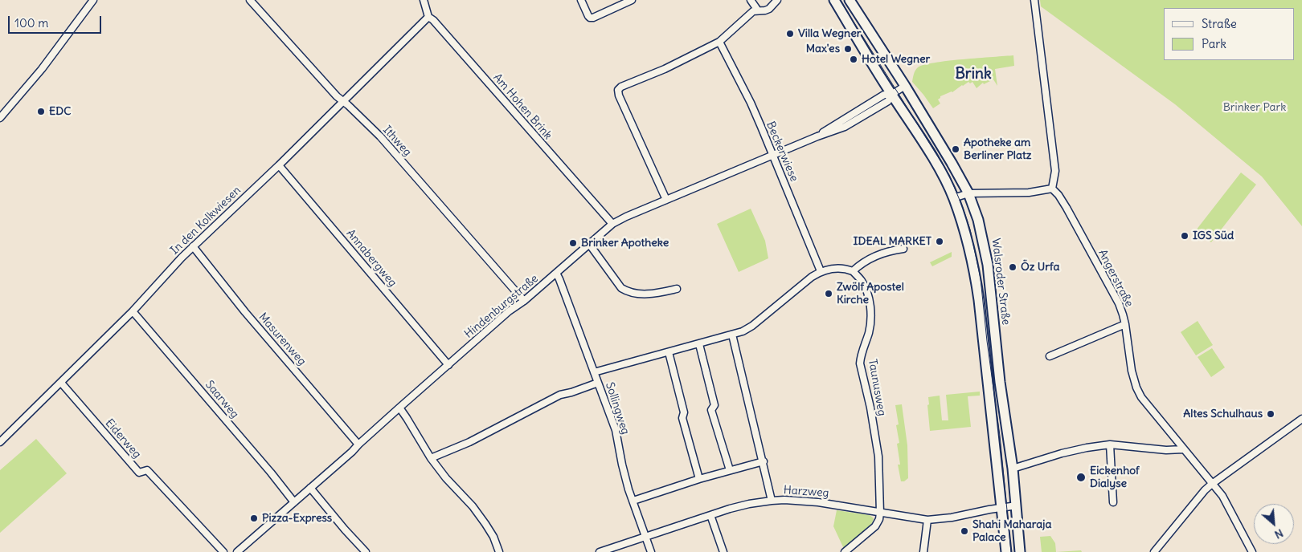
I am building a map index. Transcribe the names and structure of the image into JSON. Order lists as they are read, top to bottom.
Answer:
{
  "streets": {
    "main road": ["Walsroder Straße"],
    "street": [
      "Am Hohen Brink",
      "Ithweg",
      "Beckerwiese",
      "In den Kolkwiesen",
      "Annabergweg",
      "Angerstraße",
      "Hindenburgstraße",
      "Masurenweg",
      "Taunusweg",
      "Saarweg",
      "Sollingweg",
      "Eiderweg",
      "Harzweg"
    ]
  },
  "crossings": [
    ["Am Hohen Brink", "In den Kolkwiesen"],
    ["Am Hohen Brink", "Hindenburgstraße"],
    ["Ithweg", "In den Kolkwiesen"],
    ["Ithweg", "Hindenburgstraße"],
    ["Beckerwiese", "Hindenburgstraße"],
    ["In den Kolkwiesen", "Annabergweg"],
    ["In den Kolkwiesen", "Masurenweg"],
    ["In den Kolkwiesen", "Saarweg"],
    ["In den Kolkwiesen", "Eiderweg"],
    ["Annabergweg", "Hindenburgstraße"],
    ["Walsroder Straße", "Hindenburgstraße"],
    ["Walsroder Straße", "Harzweg"],
    ["Hindenburgstraße", "Masurenweg"],
    ["Hindenburgstraße", "Saarweg"],
    ["Hindenburgstraße", "Sollingweg"],
    ["Taunusweg", "Harzweg"],
    ["Sollingweg", "Harzweg"]
  ],
  "districts": ["Brink"],
  "parks": ["Brinker Park"],
  "places": [
    "Villa Wegner",
    "Max'es",
    "Hotel Wegner",
    "EDC",
    "Apotheke am Berliner Platz",
    "IGS Süd",
    "IDEAL MARKET",
    "Brinker Apotheke",
    "Öz Urfa",
    "Zwölf Apostel Kirche",
    "Altes Schulhaus",
    "Eickenhof Dialyse",
    "Pizza-Express",
    "Shahi Maharaja Palace"
  ],
  "legend": ["Straße", "Park"],
  "scale_bar": "100 m",
  "north": "bottom right"
}
